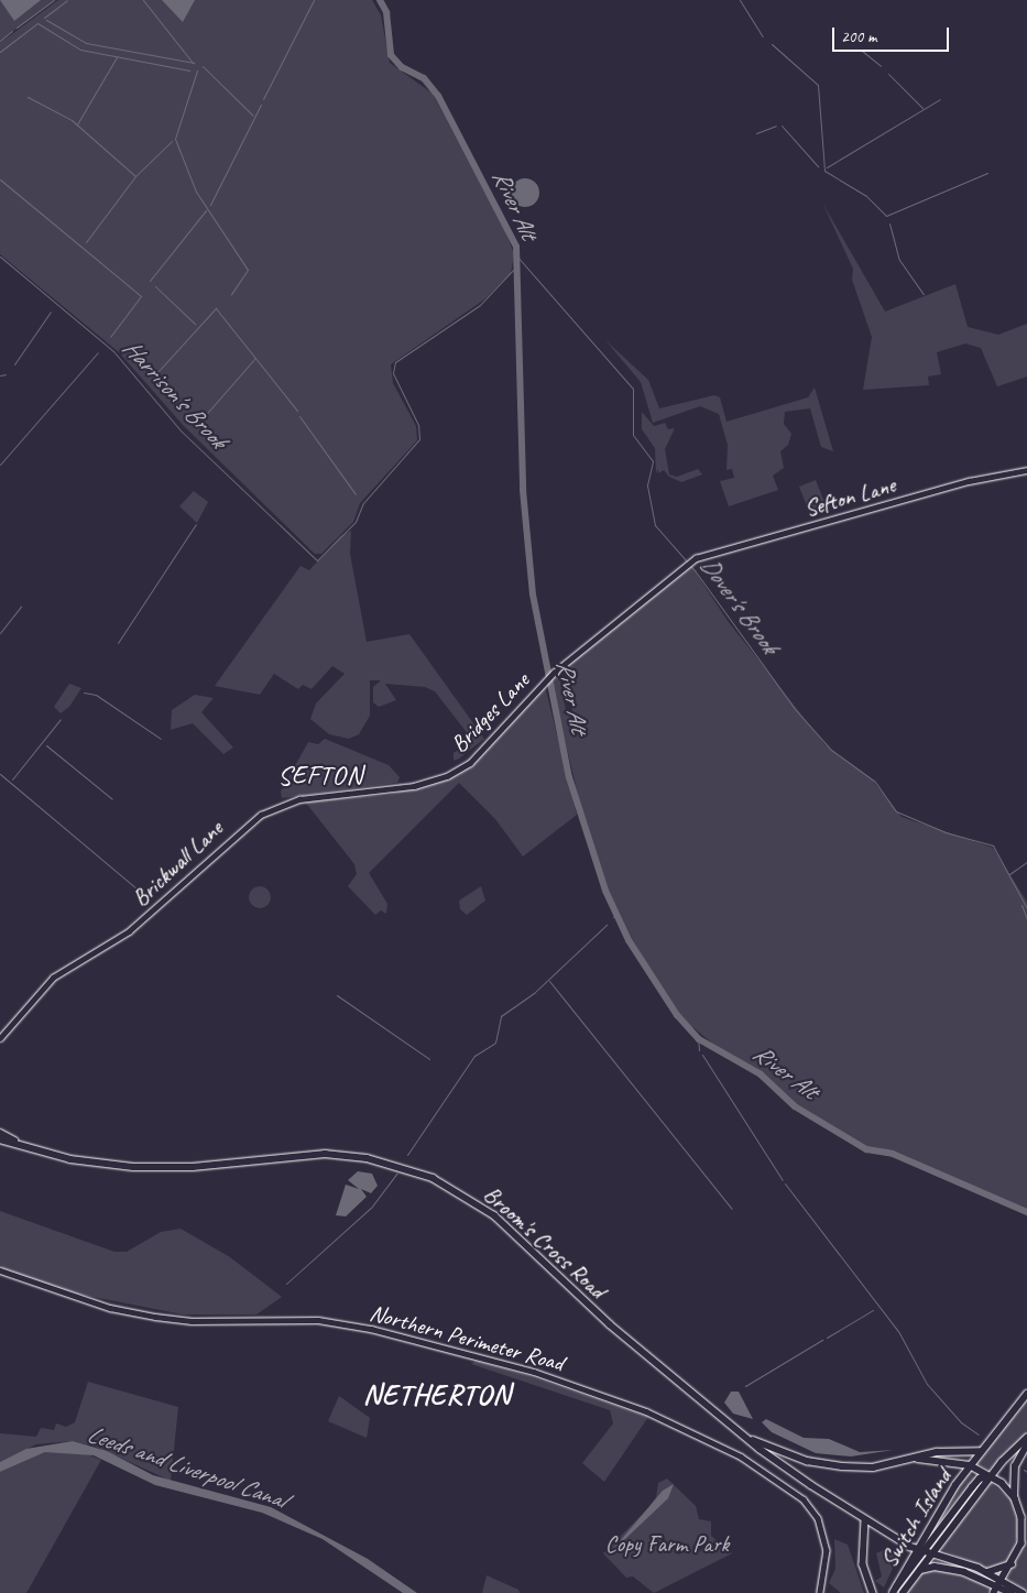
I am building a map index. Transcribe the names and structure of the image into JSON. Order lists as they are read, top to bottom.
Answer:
{
  "streets": {
    "highway": ["Broom's Cross Road", "Switch Island"],
    "main road": [
      "Sefton Lane",
      "Bridges Lane",
      "Brickwall Lane",
      "Northern Perimeter Road"
    ]
  },
  "crossings": [
    ["Sefton Lane", "Bridges Lane"],
    ["Bridges Lane", "Brickwall Lane"],
    ["Broom's Cross Road", "Switch Island"]
  ],
  "districts": ["SEFTON", "NETHERTON"],
  "water": [
    "River Alt",
    "Harrison's Brook",
    "Dover's Brook",
    "Leeds and Liverpool Canal"
  ],
  "parks": ["Copy Farm Park"],
  "scale_bar": "200 m"
}
